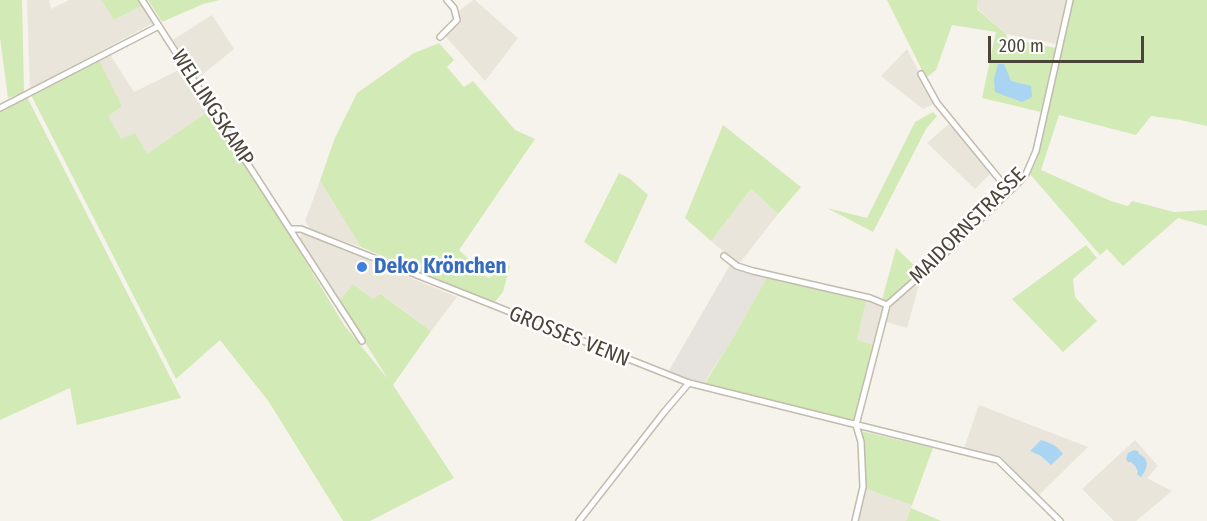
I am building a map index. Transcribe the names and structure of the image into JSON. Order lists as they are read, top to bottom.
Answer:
{
  "streets": {
    "street": ["WELLINGSKAMP", "MAIDORNSTRASSE", "GROSSES VENN"]
  },
  "crossings": [
    ["WELLINGSKAMP", "GROSSES VENN"]
  ],
  "places": ["Deko Krönchen"],
  "scale_bar": "200 m"
}
